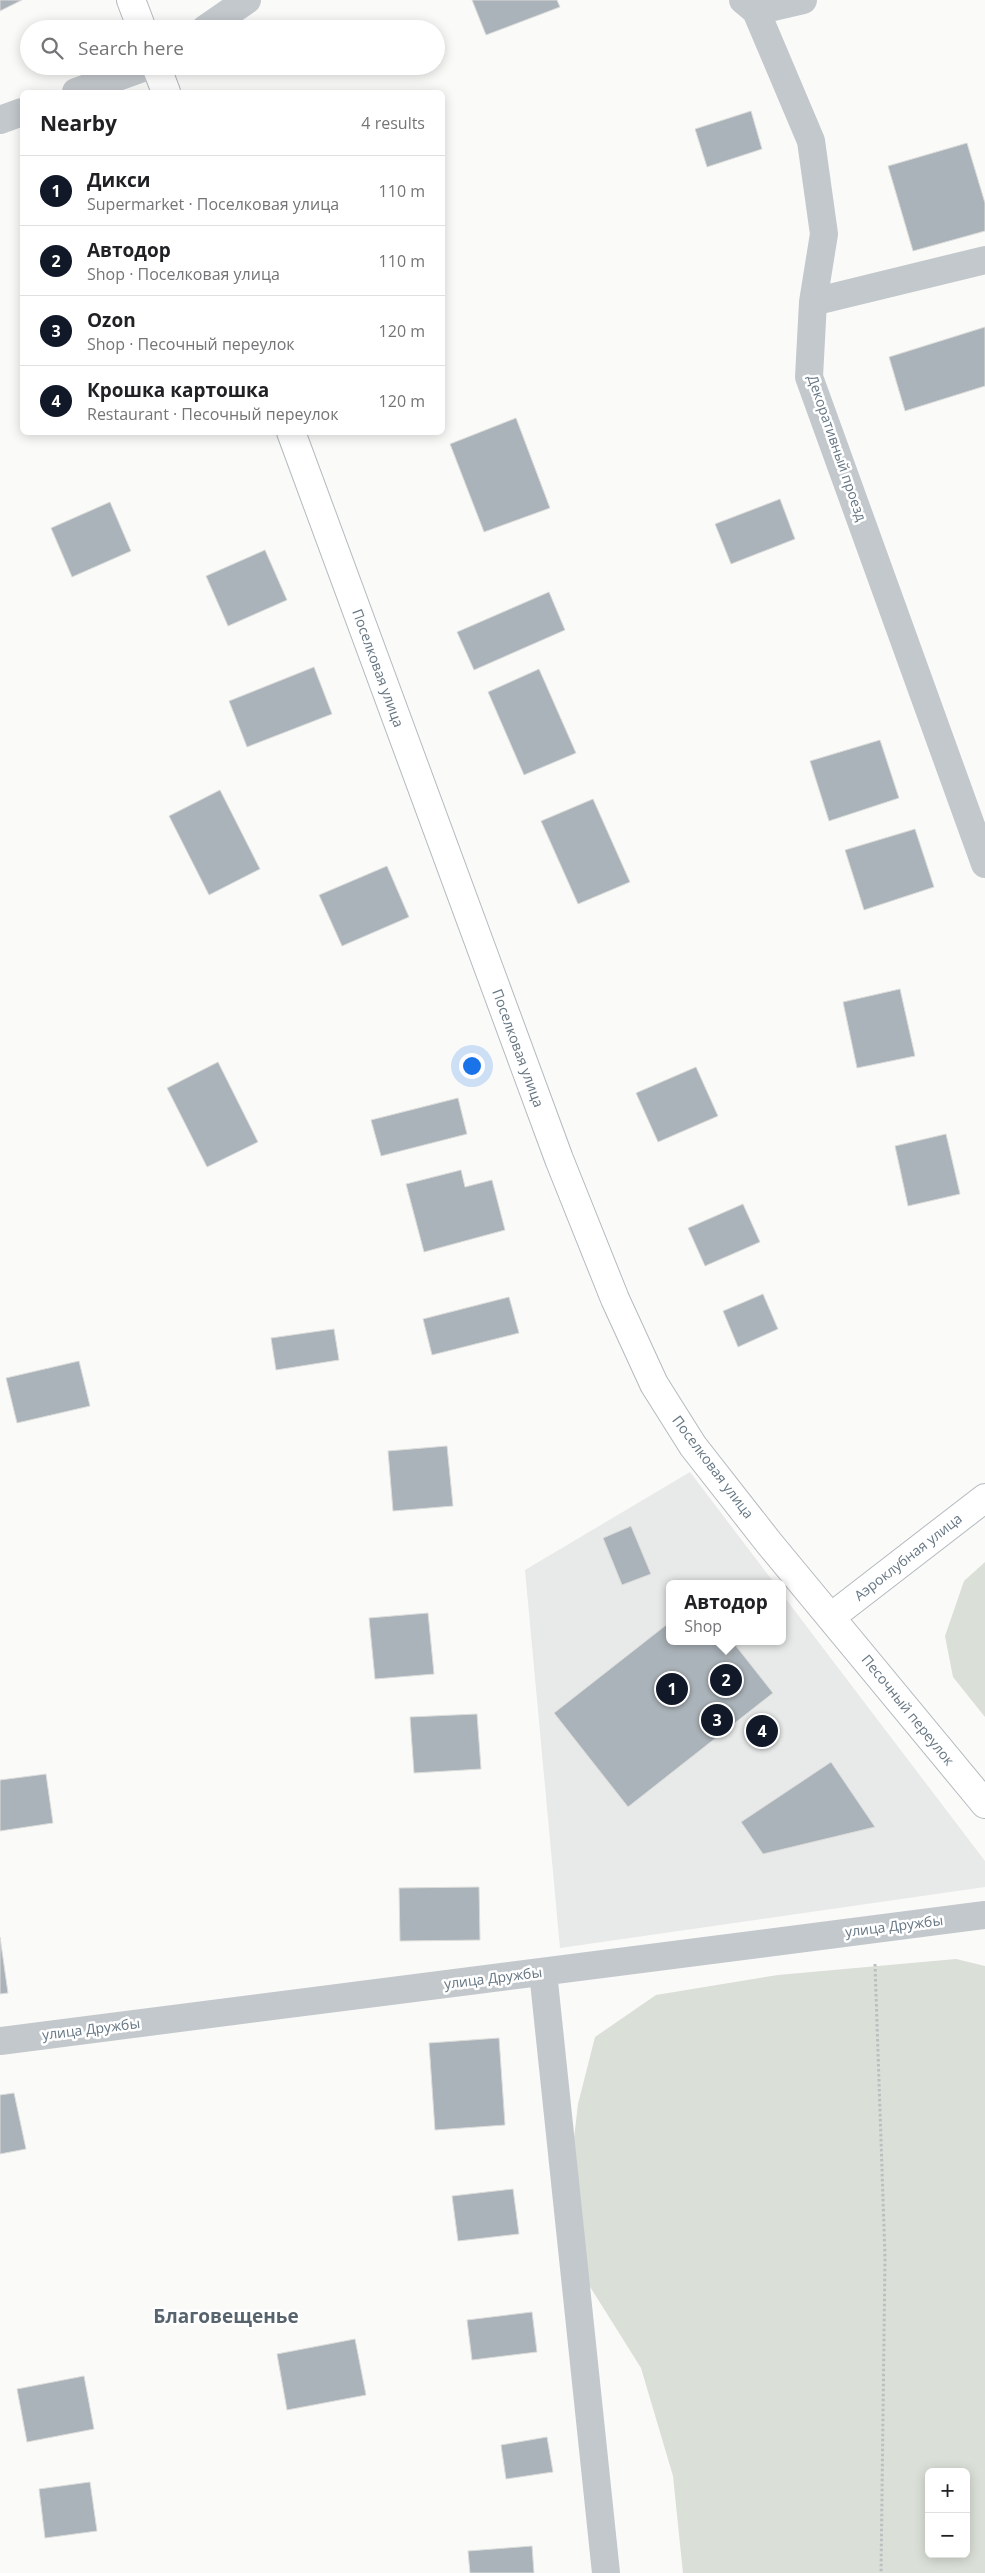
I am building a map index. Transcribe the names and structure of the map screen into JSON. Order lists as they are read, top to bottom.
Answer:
{
  "streets": {
    "main road": ["Поселковая улица", "Аэроклубная улица", "Песочный переулок"],
    "street": ["Декоративный проезд", "улица Дружбы"]
  },
  "crossings": [
    ["Поселковая улица", "Аэроклубная улица"],
    ["Поселковая улица", "Песочный переулок"],
    ["Аэроклубная улица", "Песочный переулок"]
  ],
  "districts": ["Благовещенье"],
  "page": {
    "search": "Search here",
    "heading": ["Nearby", "4 results"],
    "list": [
      {
        "mark": "1",
        "name": "Дикси",
        "note": "Supermarket · Поселковая улица",
        "value": "110 m"
      },
      {
        "mark": "2",
        "name": "Автодор",
        "note": "Shop · Поселковая улица",
        "value": "110 m"
      },
      {
        "mark": "3",
        "name": "Ozon",
        "note": "Shop · Песочный переулок",
        "value": "120 m"
      },
      {
        "mark": "4",
        "name": "Крошка картошка",
        "note": "Restaurant · Песочный переулок",
        "value": "120 m"
      }
    ],
    "popup": ["Автодор", "Shop"],
    "pins": [
      "2",
      "1",
      "3",
      "4"
    ],
    "map_buttons": ["+", "−"]
  }
}
